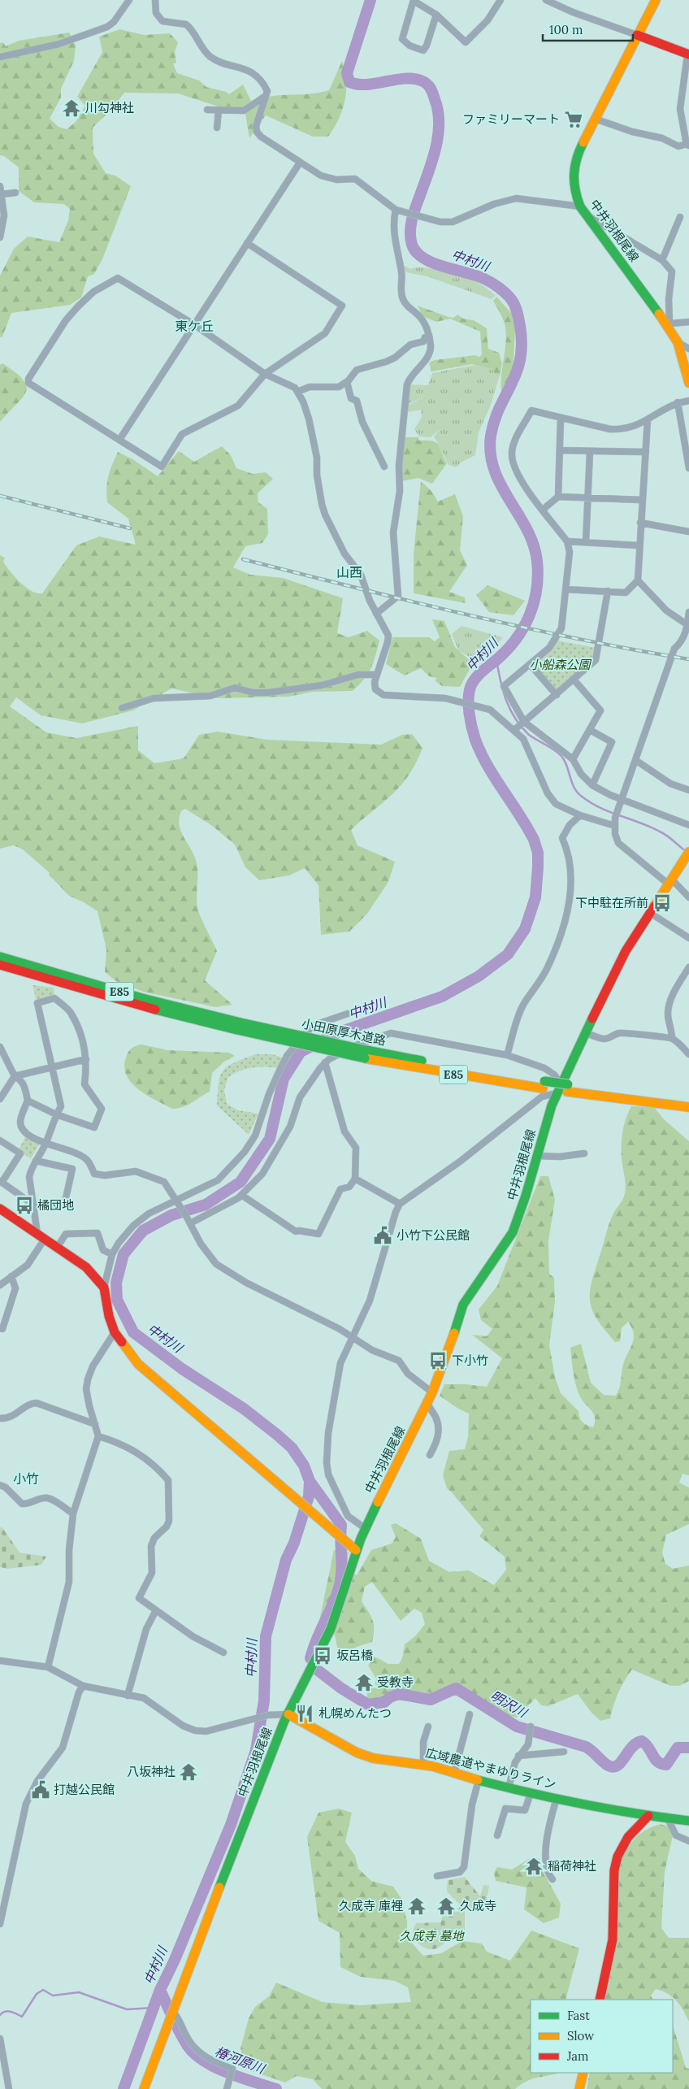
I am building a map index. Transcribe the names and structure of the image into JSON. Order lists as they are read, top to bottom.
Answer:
{
  "streets": {
    "main road": [
      "中井羽根尾線",
      "E85",
      "小田原厚木道路",
      "広域農道やまゆりライン"
    ]
  },
  "crossings": [
    ["中井羽根尾線", "小田原厚木道路"],
    ["中井羽根尾線", "広域農道やまゆりライン"]
  ],
  "districts": ["東ケ丘", "山西", "小竹"],
  "water": ["中村川", "明沢川", "椿河原川"],
  "parks": ["小船森公園", "久成寺 墓地"],
  "places": {
    "temple": [
      "川勾神社",
      "受教寺",
      "八坂神社",
      "稲荷神社",
      "久成寺 庫裡",
      "久成寺"
    ],
    "supermarket": ["ファミリーマート"],
    "bus stop": [
      "下中駐在所前",
      "橘団地",
      "下小竹",
      "坂呂橋"
    ],
    "public building": ["小竹下公民館", "打越公民館"],
    "restaurant": ["札幌めんたつ"]
  },
  "legend": ["Fast", "Slow", "Jam"],
  "scale_bar": "100 m"
}
